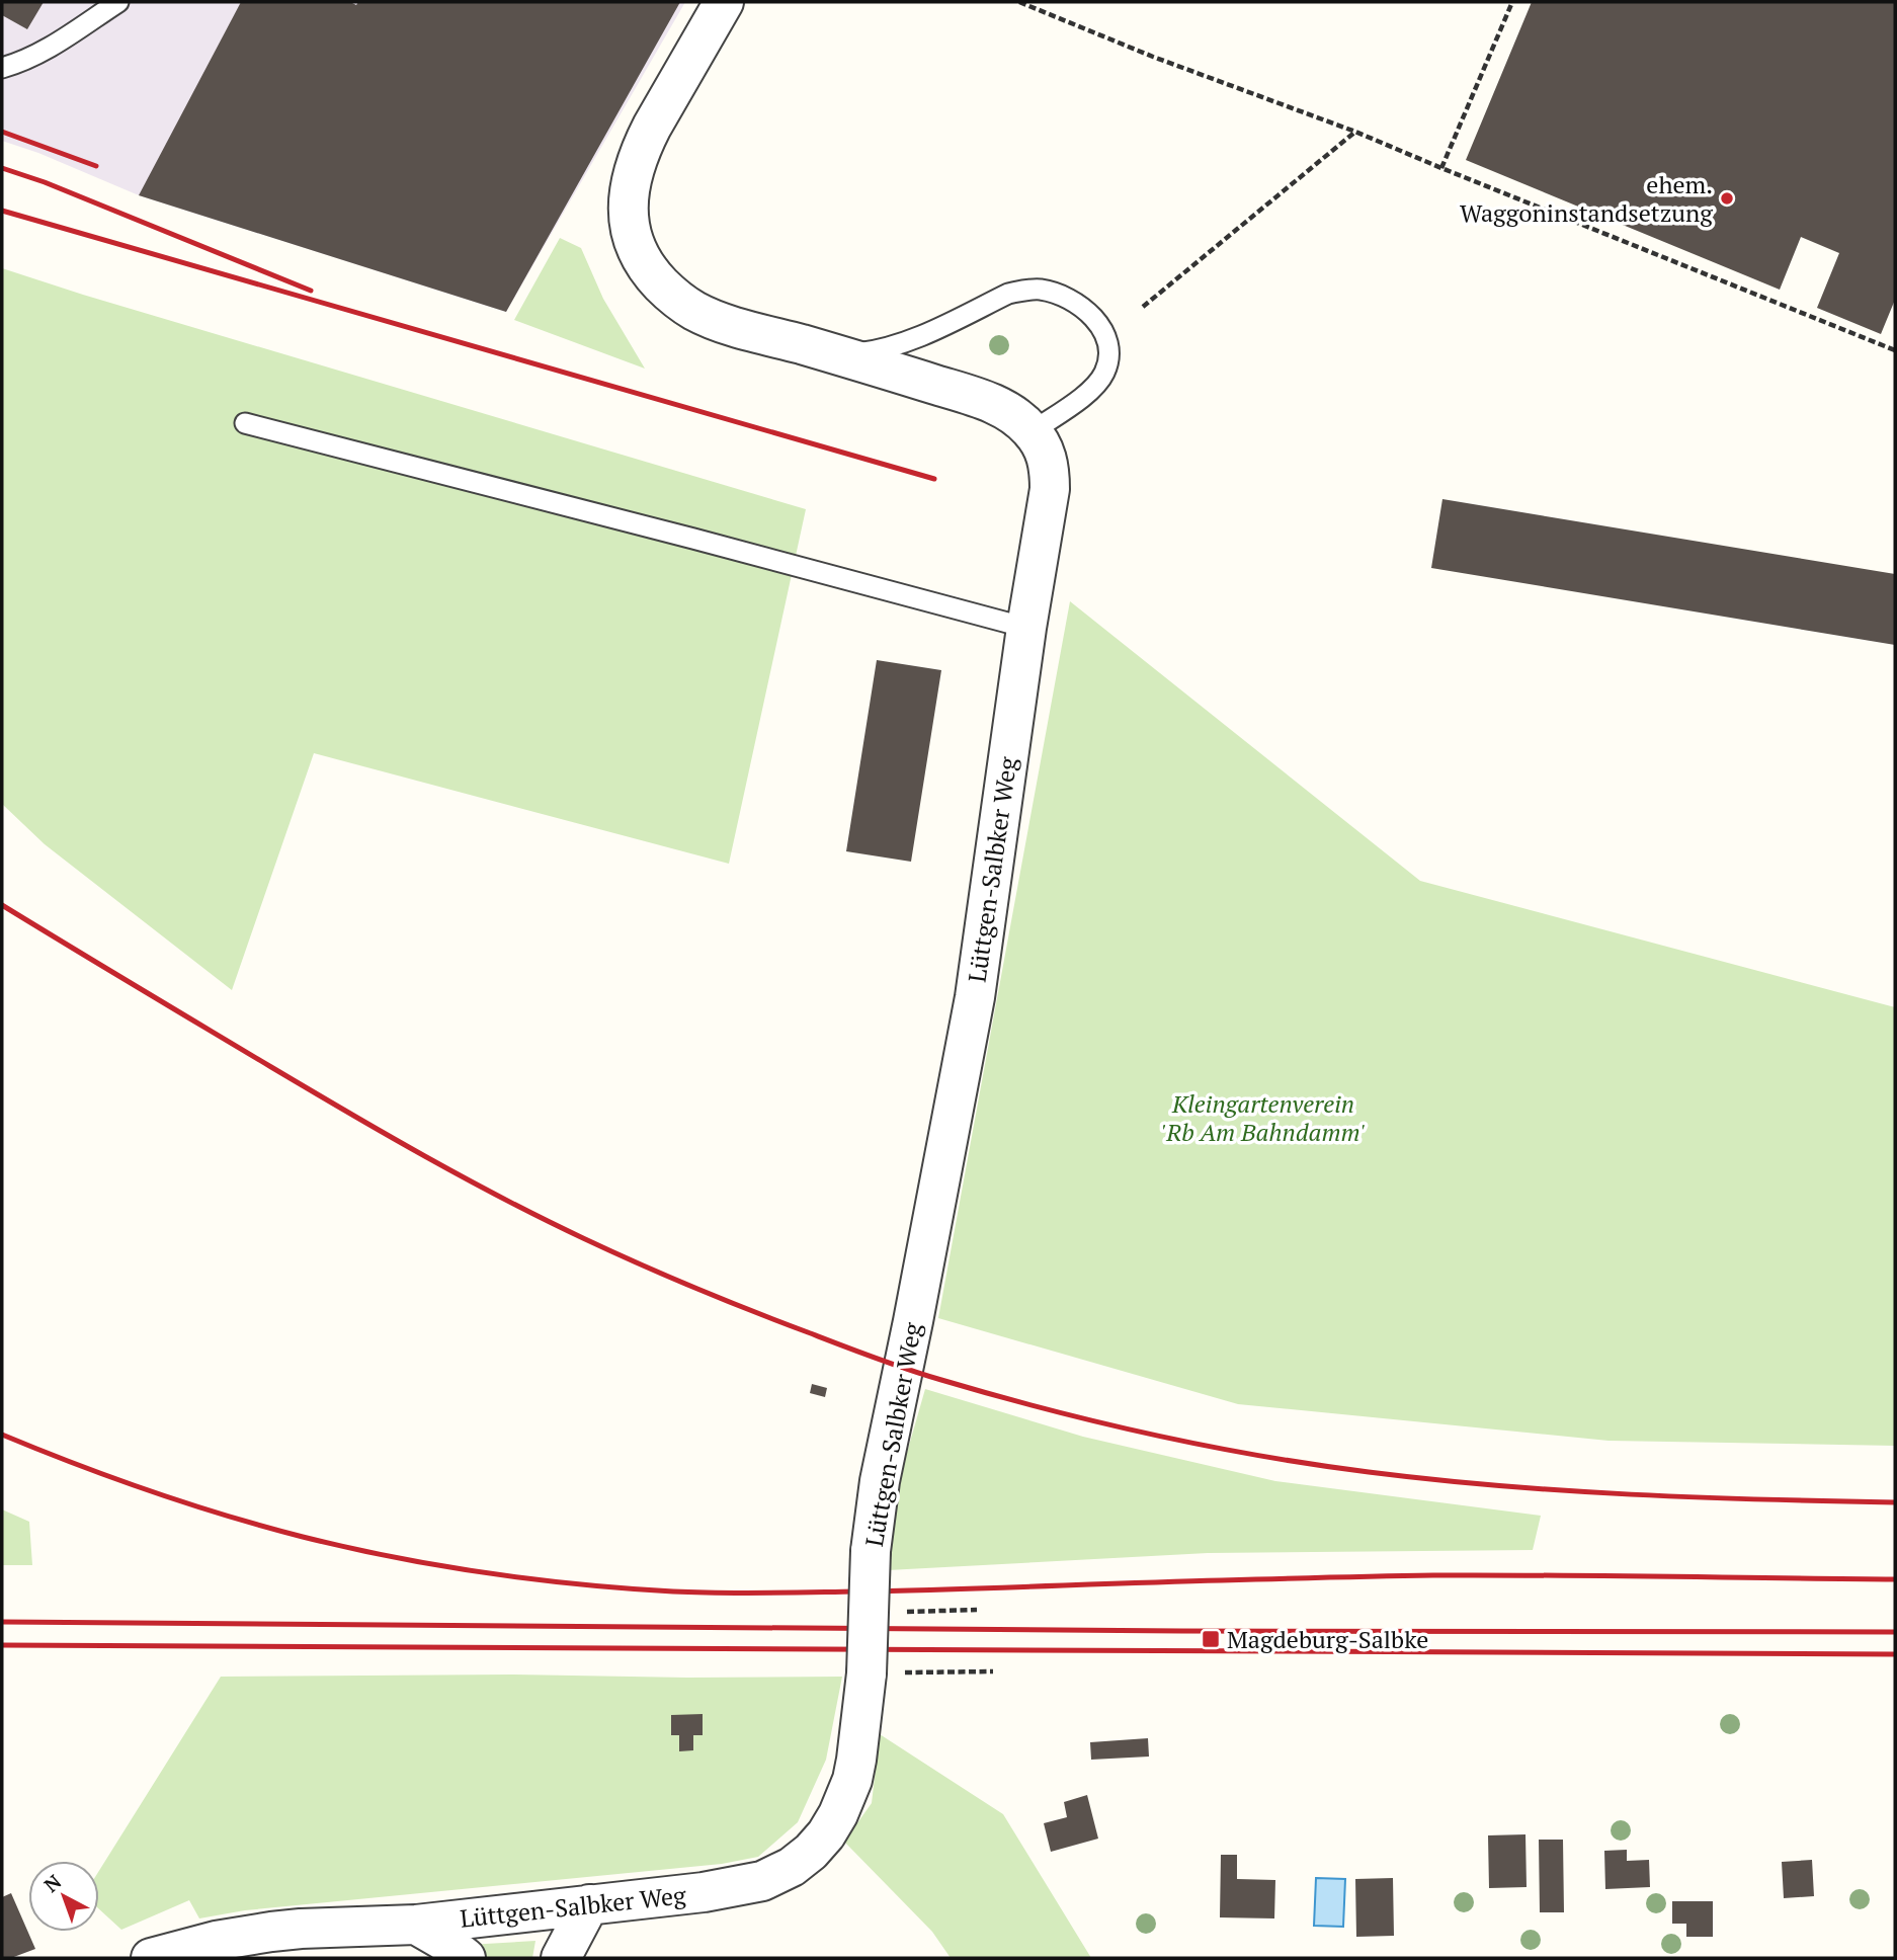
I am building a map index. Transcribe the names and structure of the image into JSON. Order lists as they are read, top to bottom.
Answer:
{
  "streets": {
    "street": ["Lüttgen-Salbker Weg"]
  },
  "parks": ["Kleingartenverein 'Rb Am Bahndamm'"],
  "places": {
    "other": ["ehem. Waggoninstandsetzung"],
    "transit": ["Magdeburg-Salbke"]
  },
  "north": "top left"
}
